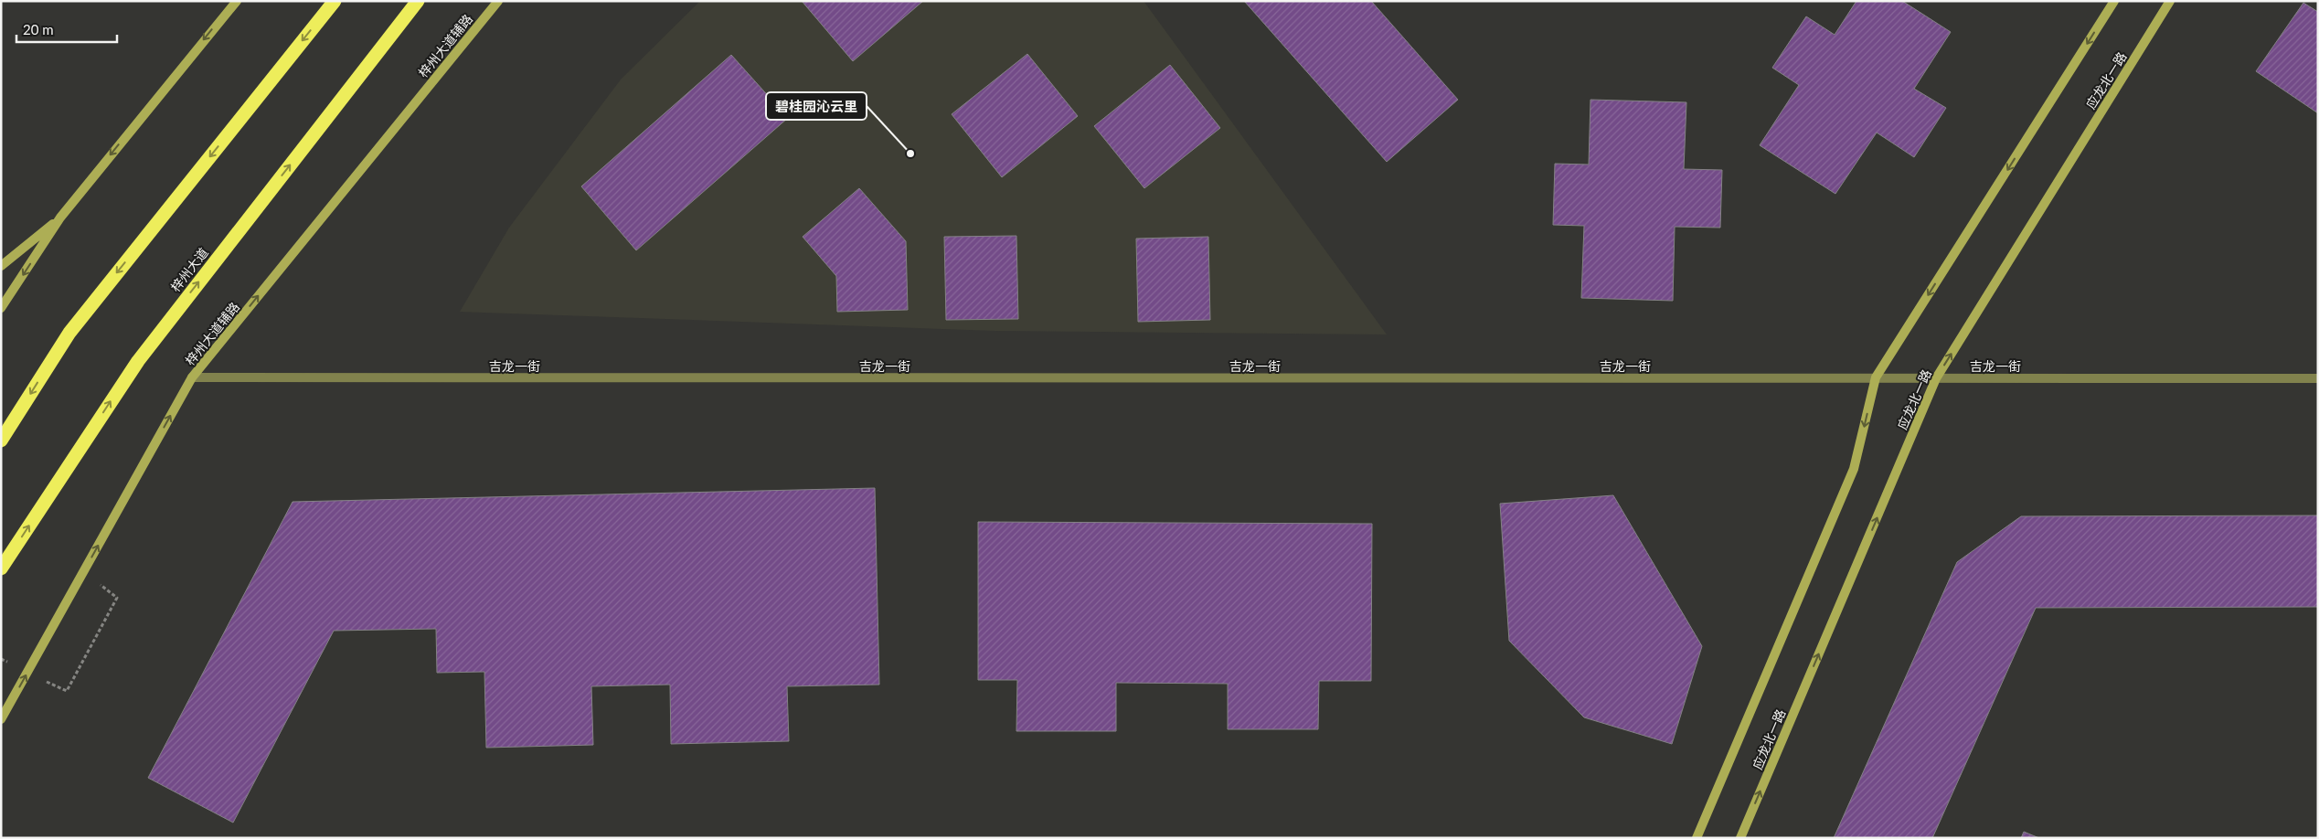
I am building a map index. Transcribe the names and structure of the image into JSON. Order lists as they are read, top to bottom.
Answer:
{
  "streets": {
    "highway": ["梓州大道"],
    "street": ["梓州大道辅路", "应龙北一路", "吉龙一街"]
  },
  "crossings": [
    ["梓州大道辅路", "吉龙一街"],
    ["应龙北一路", "吉龙一街"]
  ],
  "one_way": ["梓州大道辅路"],
  "places": ["碧桂园沁云里"],
  "scale_bar": "20 m"
}
